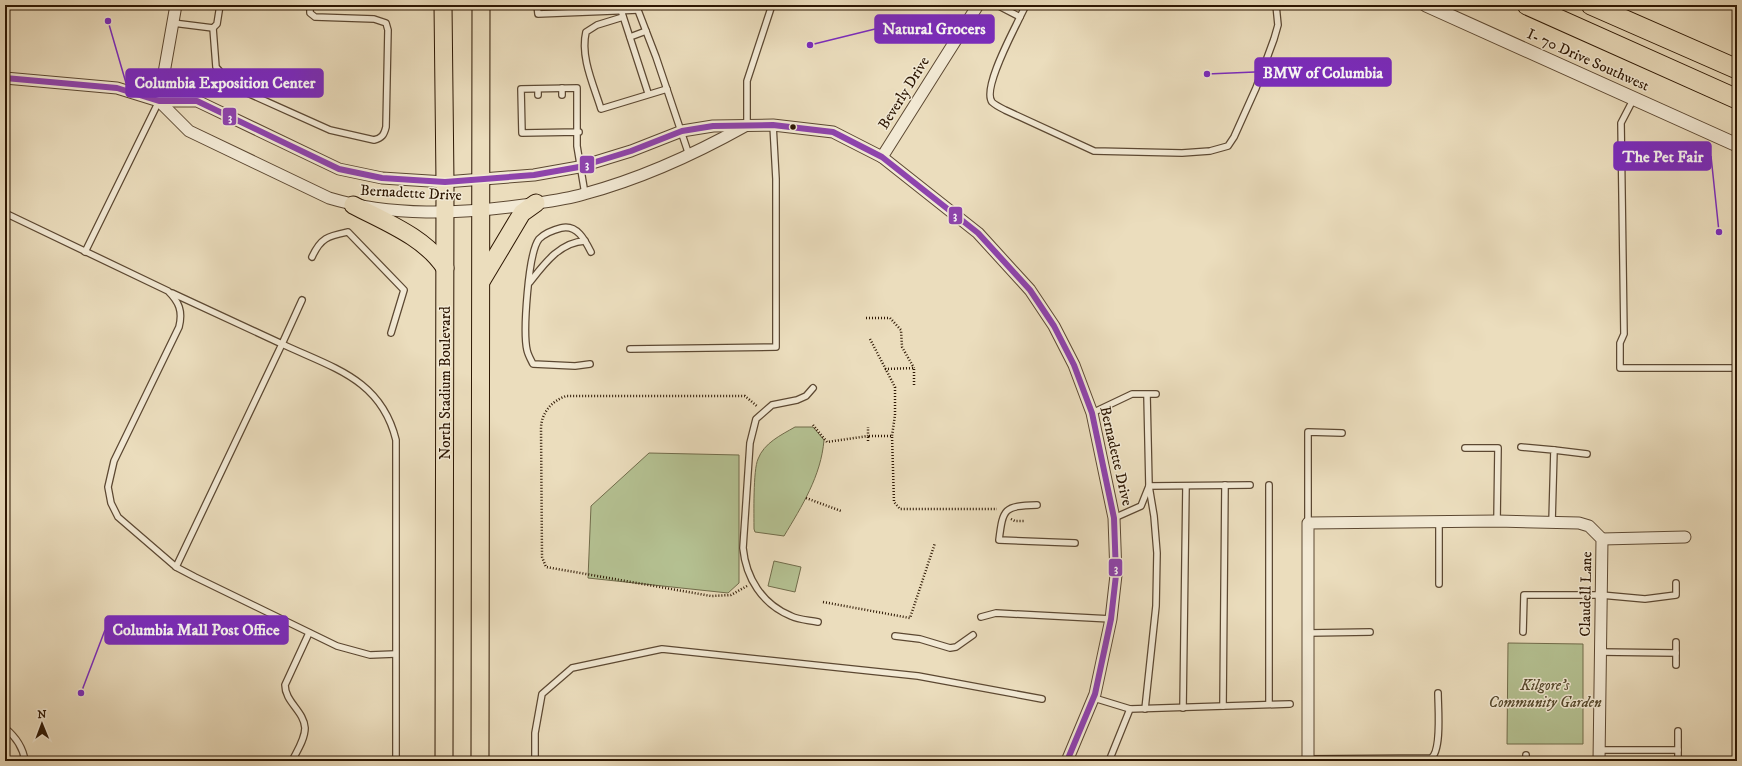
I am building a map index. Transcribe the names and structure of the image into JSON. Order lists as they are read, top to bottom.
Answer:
{
  "streets": {
    "main road": ["North Stadium Boulevard"],
    "street": [
      "I- 70 Drive Southwest",
      "Beverly Drive",
      "Bernadette Drive",
      "Claudell Lane"
    ]
  },
  "crossings": [
    ["Beverly Drive", "Bernadette Drive"],
    ["Bernadette Drive", "North Stadium Boulevard"]
  ],
  "parks": ["Kilgore's Community Garden"],
  "places": [
    "Columbia Exposition Center",
    "Natural Grocers",
    "BMW of Columbia",
    "The Pet Fair",
    "Columbia Mall Post Office"
  ],
  "lines": ["transit line 3"],
  "north": "top"
}
